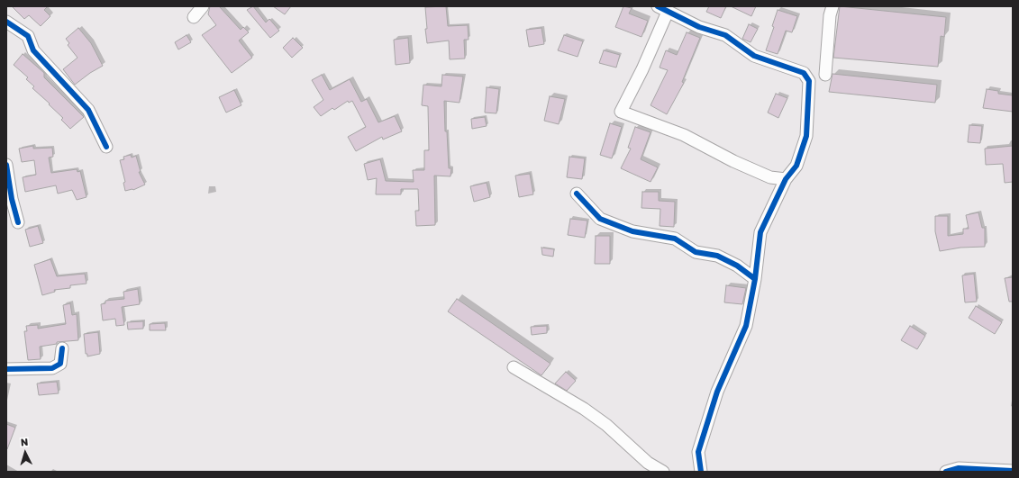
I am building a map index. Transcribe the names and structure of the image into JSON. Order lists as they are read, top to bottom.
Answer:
{
  "north": "top"
}
